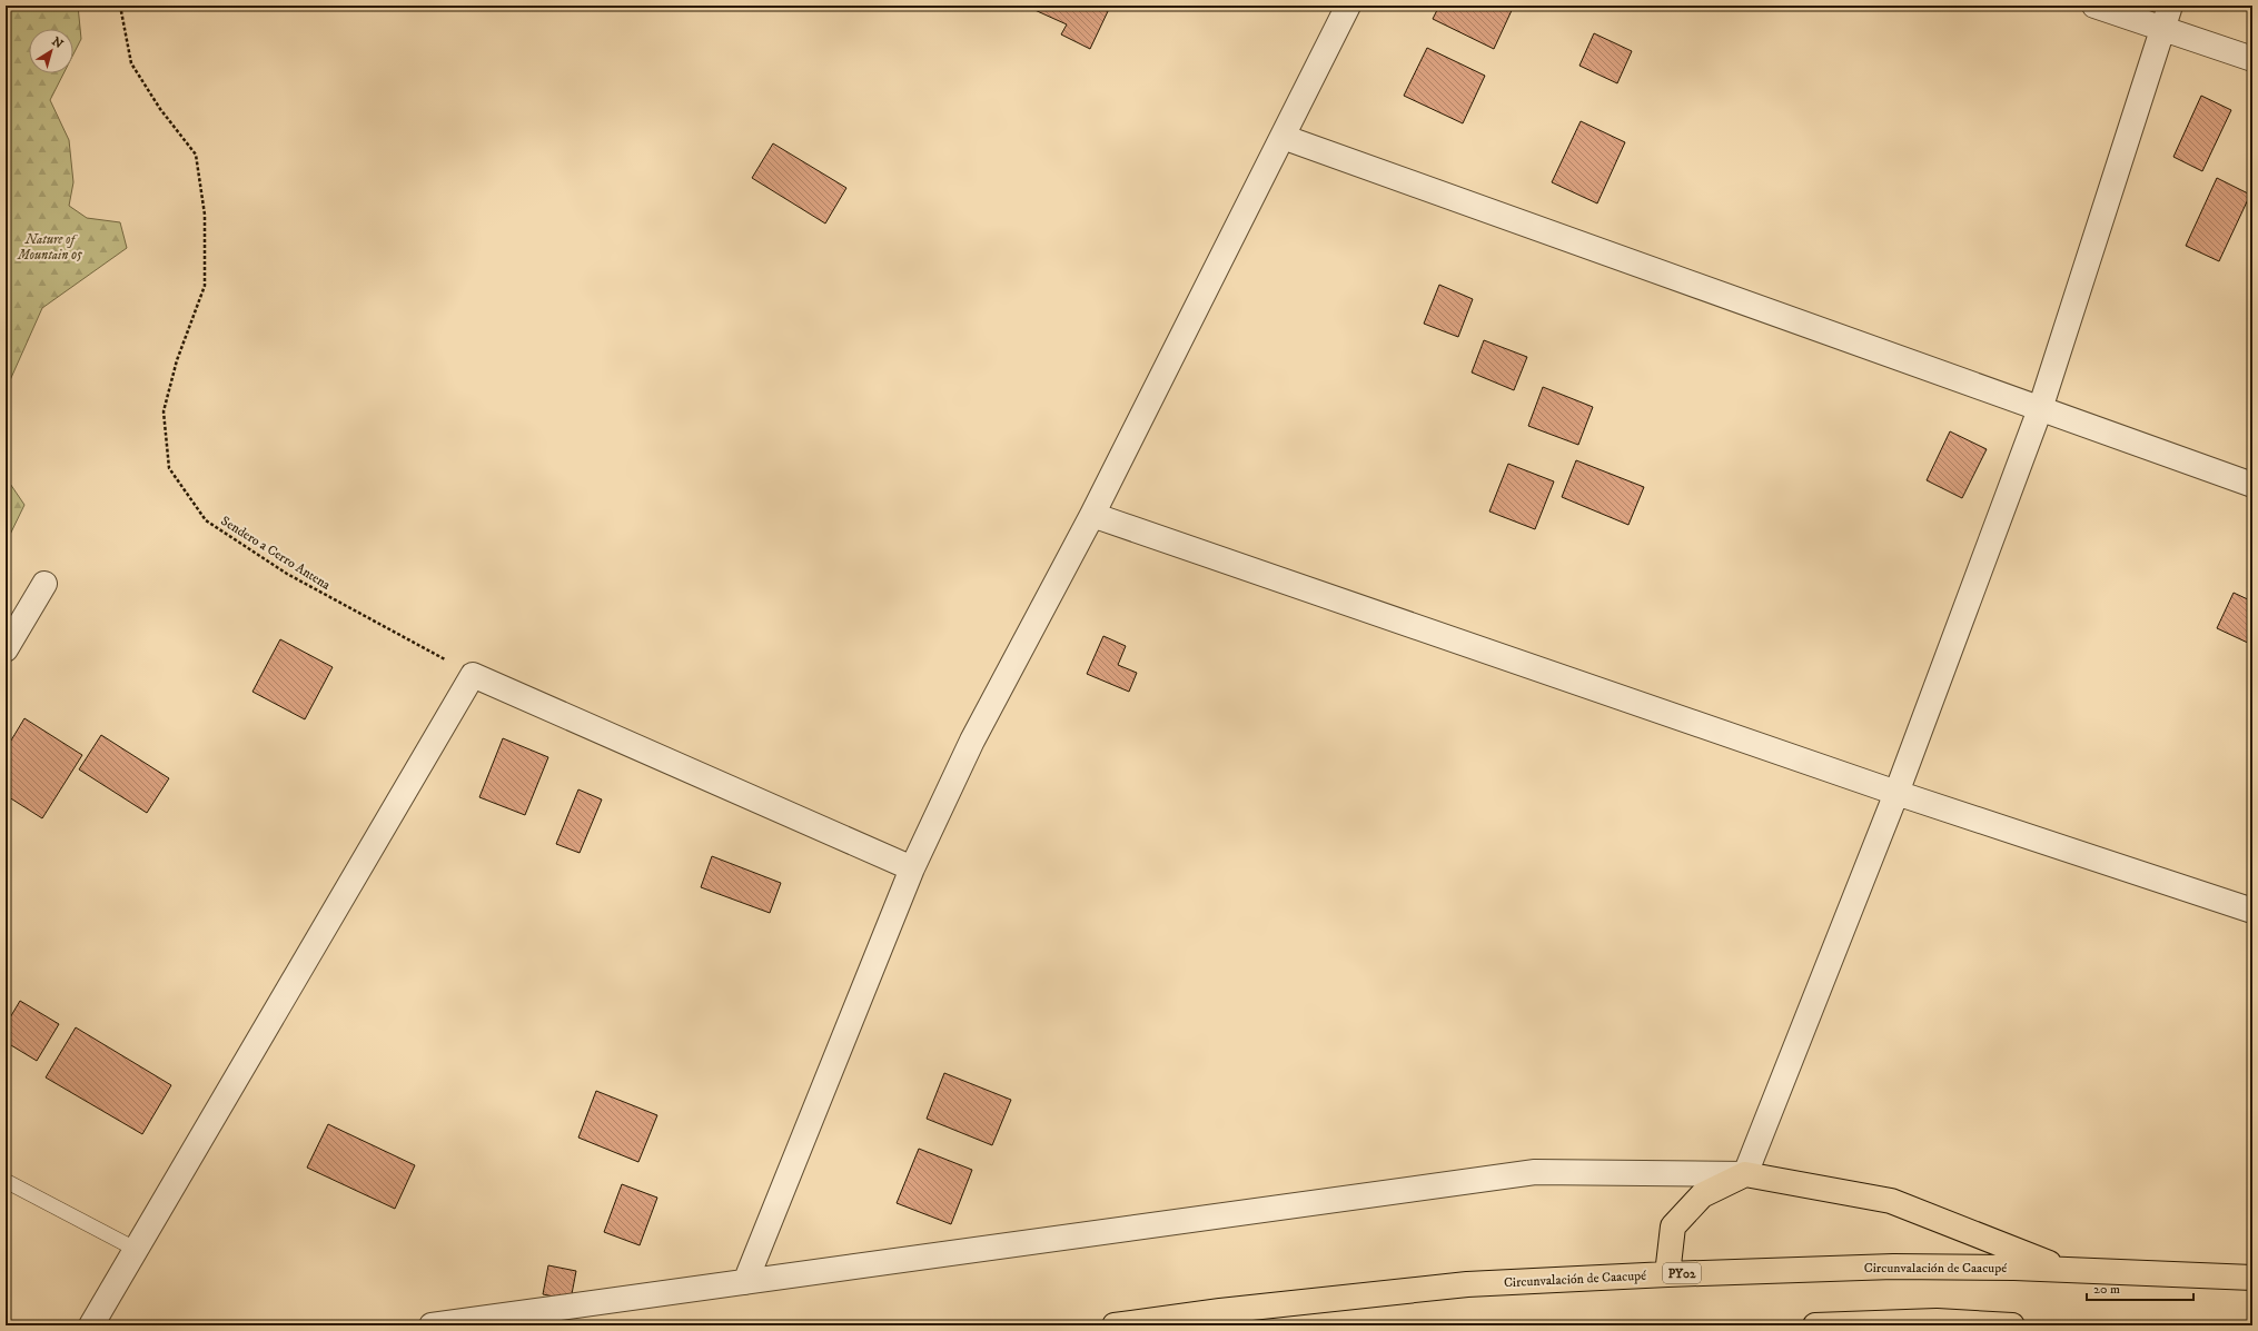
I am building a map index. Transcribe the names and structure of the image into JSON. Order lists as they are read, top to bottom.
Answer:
{
  "streets": {
    "highway": ["Circunvalación de Caacupé", "PY02"],
    "path": ["Sendero a Cerro Antena"]
  },
  "parks": ["Nature of Mountain 05"],
  "scale_bar": "20 m",
  "north": "top right"
}
